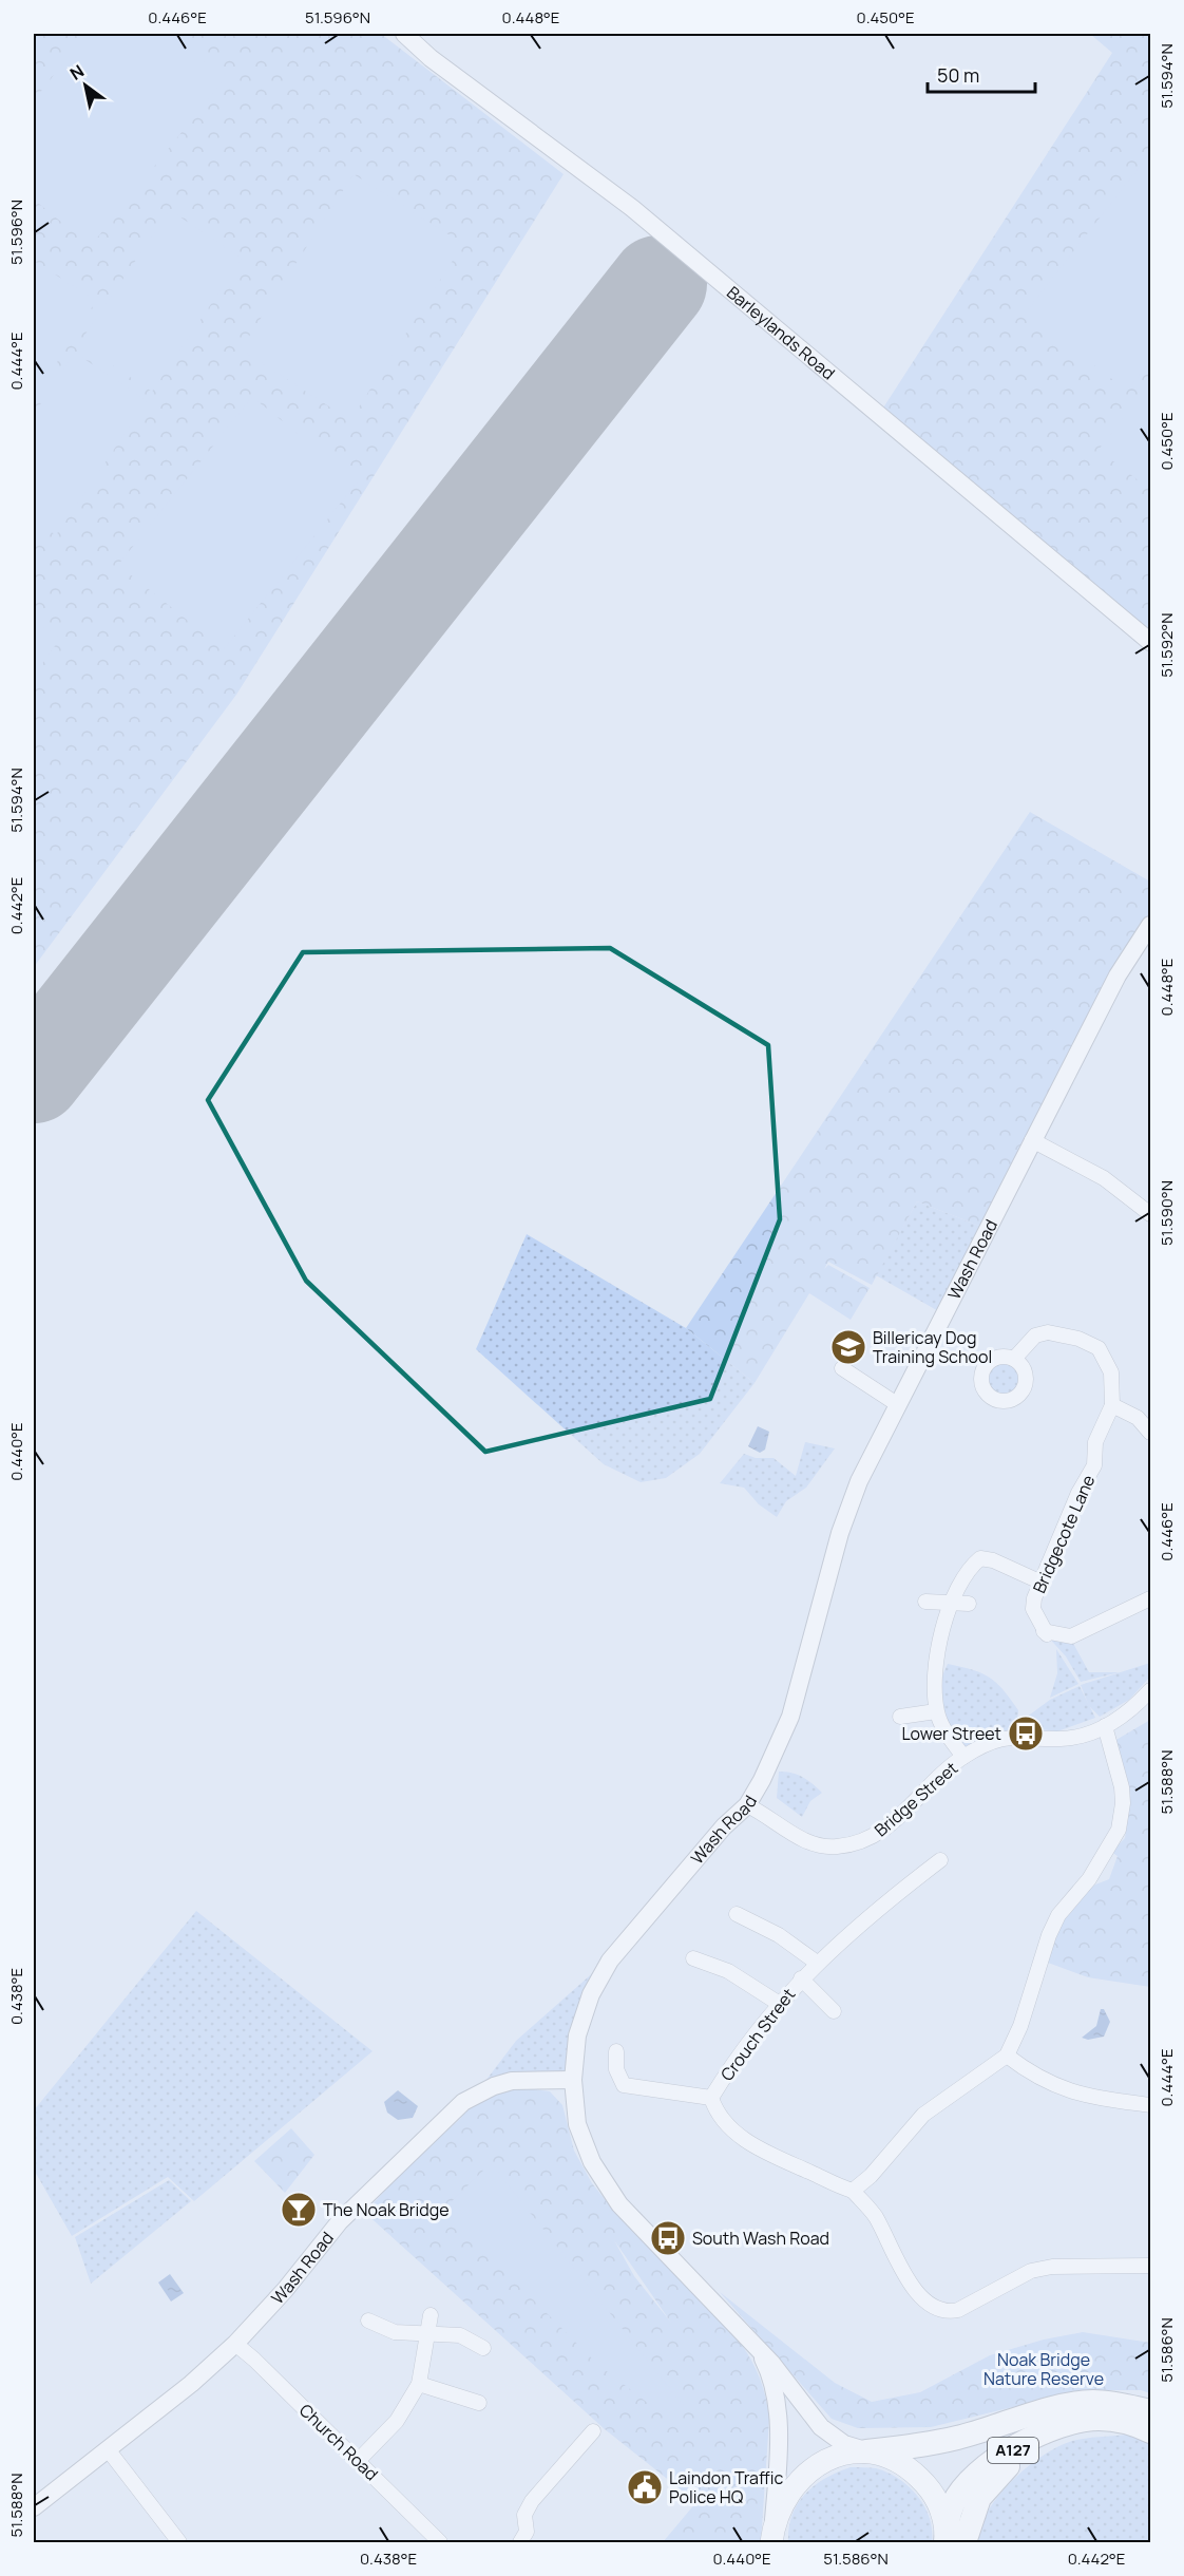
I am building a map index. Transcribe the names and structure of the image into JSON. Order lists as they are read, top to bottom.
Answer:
{
  "streets": {
    "highway": ["A127"],
    "street": [
      "Barleylands Road",
      "Wash Road",
      "Bridgecote Lane",
      "Bridge Street",
      "Crouch Street",
      "Church Road"
    ]
  },
  "crossings": [
    ["Wash Road", "Bridge Street"],
    ["Wash Road", "Church Road"]
  ],
  "parks": ["Noak Bridge Nature Reserve"],
  "places": {
    "school or university": ["Billericay Dog Training School"],
    "bus stop": ["Lower Street", "South Wash Road"],
    "bar": ["The Noak Bridge"],
    "public building": ["Laindon Traffic Police HQ"]
  },
  "scale_bar": "50 m",
  "north": "top left",
  "coordinates": [
    "0.446°E",
    "51.596°N",
    "0.448°E",
    "0.450°E",
    "51.594°N",
    "0.444°E",
    "51.592°N",
    "0.442°E",
    "51.590°N",
    "0.440°E",
    "51.588°N",
    "0.438°E",
    "51.586°N"
  ]
}
